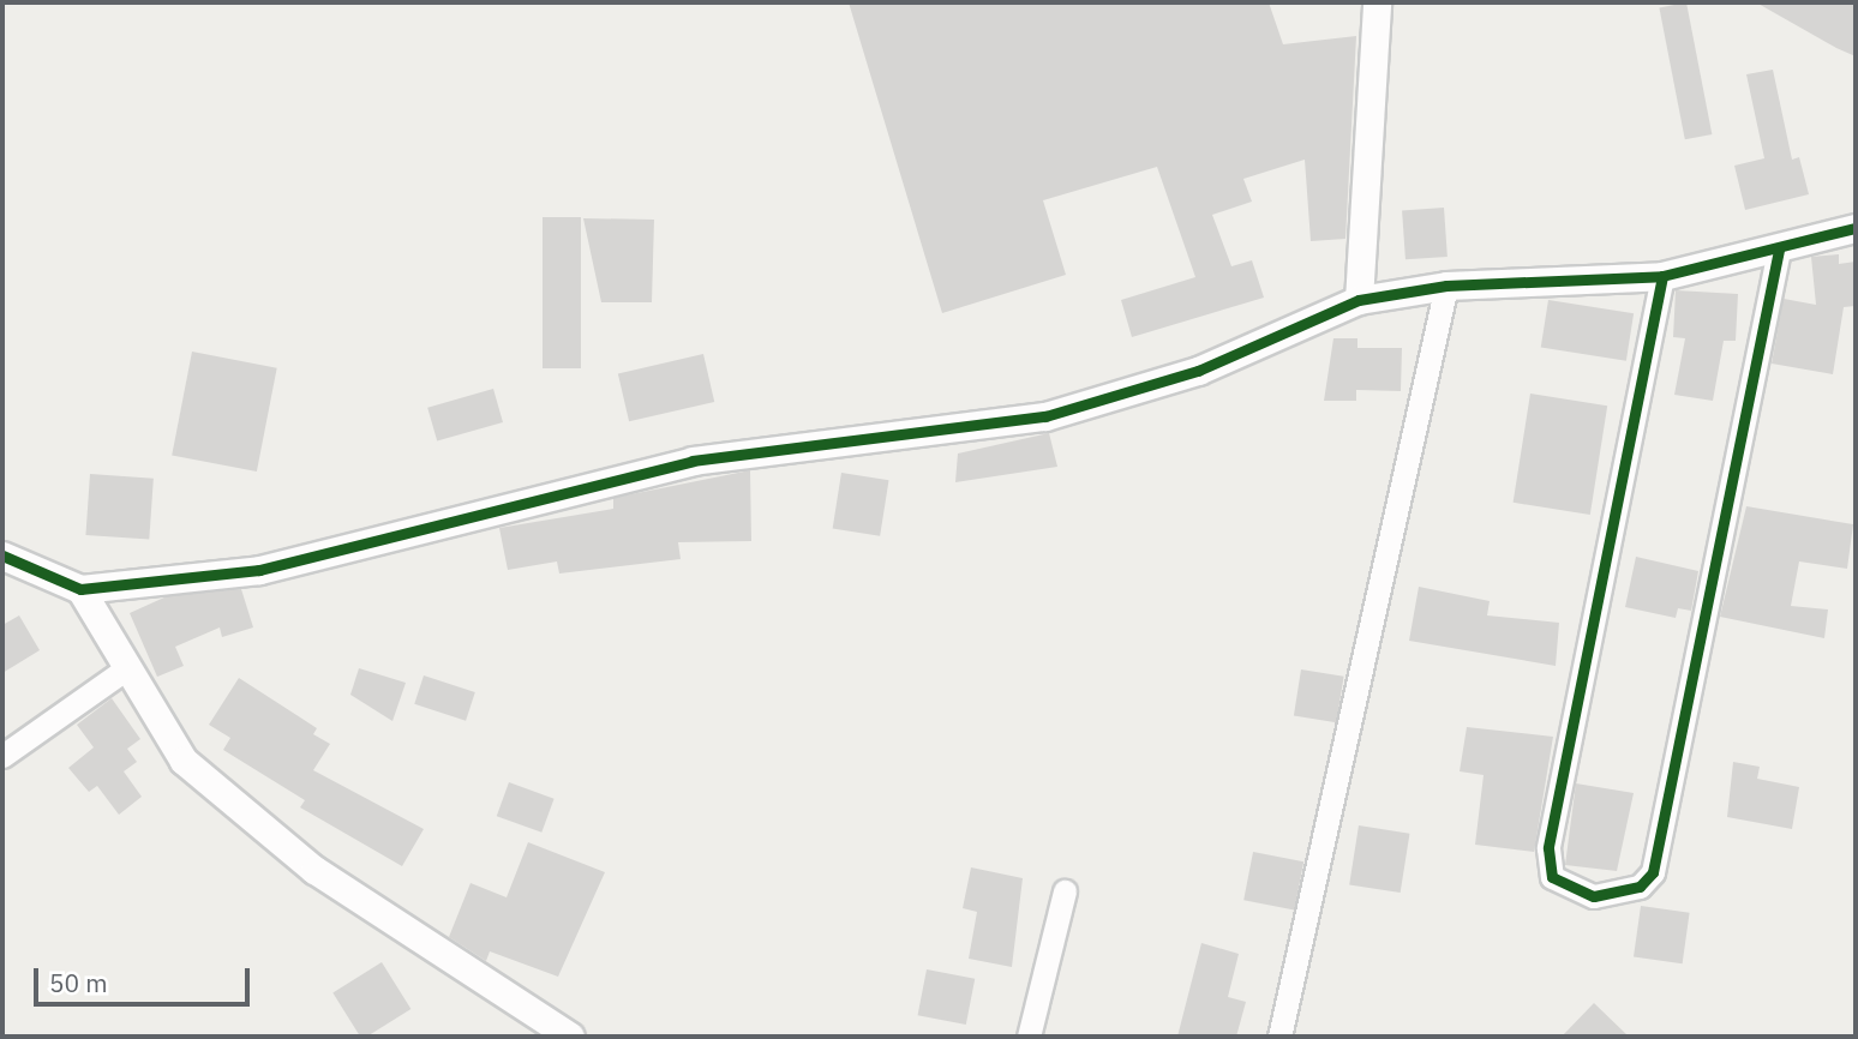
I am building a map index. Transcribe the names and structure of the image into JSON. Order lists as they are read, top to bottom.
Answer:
{
  "scale_bar": "50 m"
}
